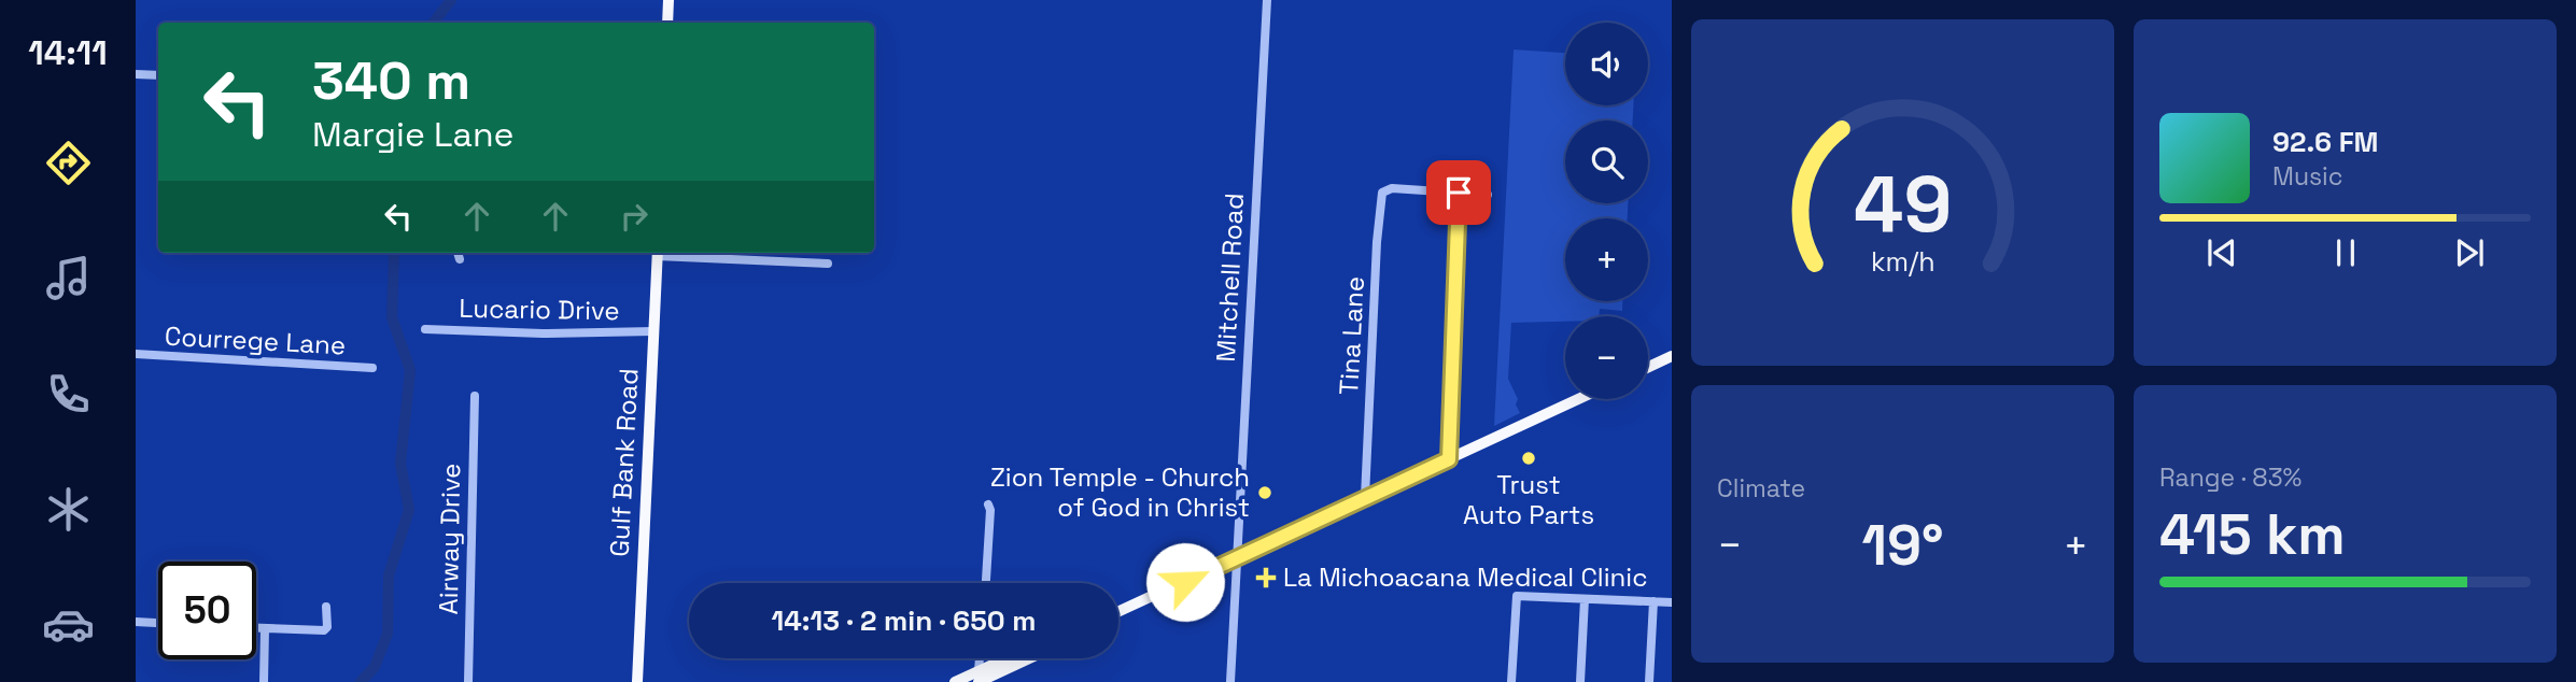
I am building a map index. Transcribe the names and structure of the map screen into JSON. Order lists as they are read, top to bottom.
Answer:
{
  "streets": {
    "main road": ["Gulf Bank Road"],
    "street": [
      "Mitchell Road",
      "Lucario Drive",
      "Tina Lane",
      "Courrege Lane",
      "Airway Drive"
    ]
  },
  "crossings": [
    ["Lucario Drive", "Gulf Bank Road"]
  ],
  "places": {
    "other": ["Trust Auto Parts", "Zion Temple - Church of God in Christ"],
    "health": ["La Michoacana Medical Clinic"]
  },
  "page": {
    "tabs": "14:11",
    "map_buttons": ["+", "−"],
    "turn": ["340 m", "Margie Lane"],
    "song": ["92.6 FM", "Music"],
    "tile": [
      "Climate",
      ["Range · 83%", "415 km"]
    ],
    "heat": ["−", "19°", "+"],
    "limit": "50",
    "trip": "14:13 · 2 min · 650 m",
    "gauge": ["49", "km/h"]
  }
}
